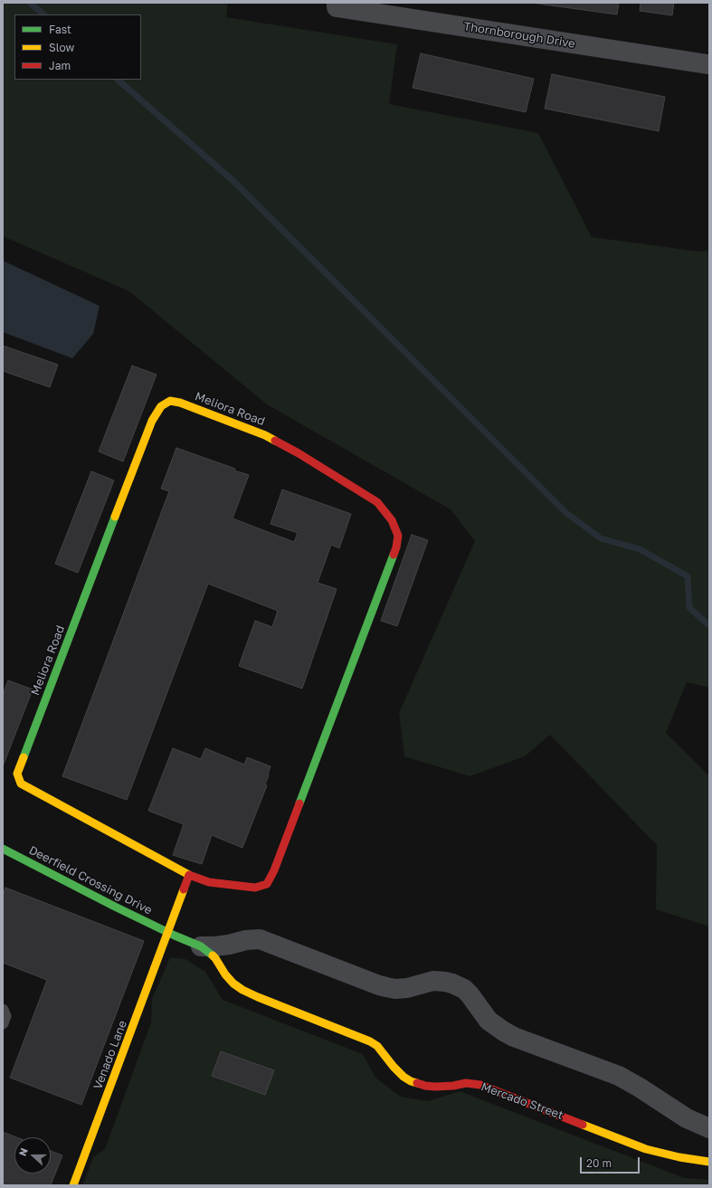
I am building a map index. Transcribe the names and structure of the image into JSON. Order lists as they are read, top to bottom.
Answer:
{
  "streets": {
    "street": [
      "Thornborough Drive",
      "Meliora Road",
      "Deerfield Crossing Drive",
      "Venado Lane",
      "Mercado Street"
    ]
  },
  "crossings": [
    ["Deerfield Crossing Drive", "Venado Lane"],
    ["Deerfield Crossing Drive", "Mercado Street"],
    ["Venado Lane", "Mercado Street"]
  ],
  "legend": ["Fast", "Slow", "Jam"],
  "scale_bar": "20 m",
  "north": "left"
}
